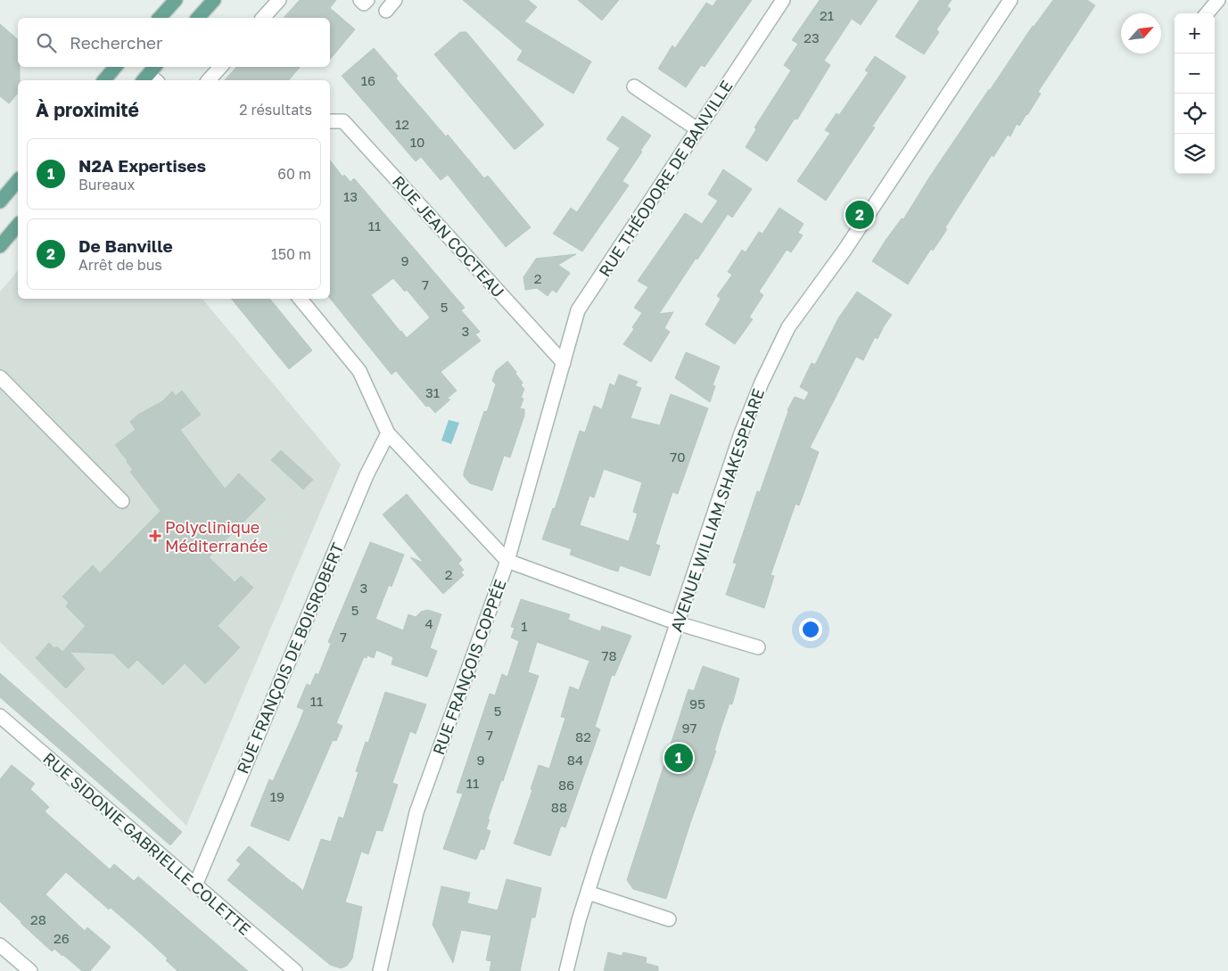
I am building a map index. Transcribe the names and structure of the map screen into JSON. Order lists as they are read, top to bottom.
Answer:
{
  "streets": {
    "street": [
      "RUE THÉODORE DE BANVILLE",
      "RUE JEAN COCTEAU",
      "AVENUE WILLIAM SHAKESPEARE",
      "RUE FRANÇOIS DE BOISROBERT",
      "RUE FRANÇOIS COPPÉE",
      "RUE SIDONIE GABRIELLE COLETTE"
    ]
  },
  "crossings": [
    ["RUE THÉODORE DE BANVILLE", "RUE JEAN COCTEAU"],
    ["RUE THÉODORE DE BANVILLE", "RUE FRANÇOIS COPPÉE"],
    ["RUE JEAN COCTEAU", "RUE FRANÇOIS COPPÉE"],
    ["RUE FRANÇOIS DE BOISROBERT", "RUE SIDONIE GABRIELLE COLETTE"]
  ],
  "places": {
    "health": ["Polyclinique Méditerranée"]
  },
  "house_numbers": [
    "21",
    "23",
    "16",
    "12",
    "10",
    "13",
    "11",
    "9",
    "2",
    "7",
    "5",
    "3",
    "31",
    "70",
    "2",
    "3",
    "5",
    "4",
    "1",
    "7",
    "78",
    "11",
    "95",
    "5",
    "97",
    "7",
    "82",
    "9",
    "84",
    "11",
    "86",
    "19",
    "88",
    "28",
    "26"
  ],
  "north": "top right",
  "page": {
    "map_buttons": ["+", "−"],
    "search": "Rechercher",
    "heading": ["À proximité", "2 résultats"],
    "list": [
      {
        "mark": "1",
        "name": "N2A Expertises",
        "note": "Bureaux",
        "value": "60 m"
      },
      {
        "mark": "2",
        "name": "De Banville",
        "note": "Arrêt de bus",
        "value": "150 m"
      }
    ],
    "pins": ["2", "1"]
  }
}
